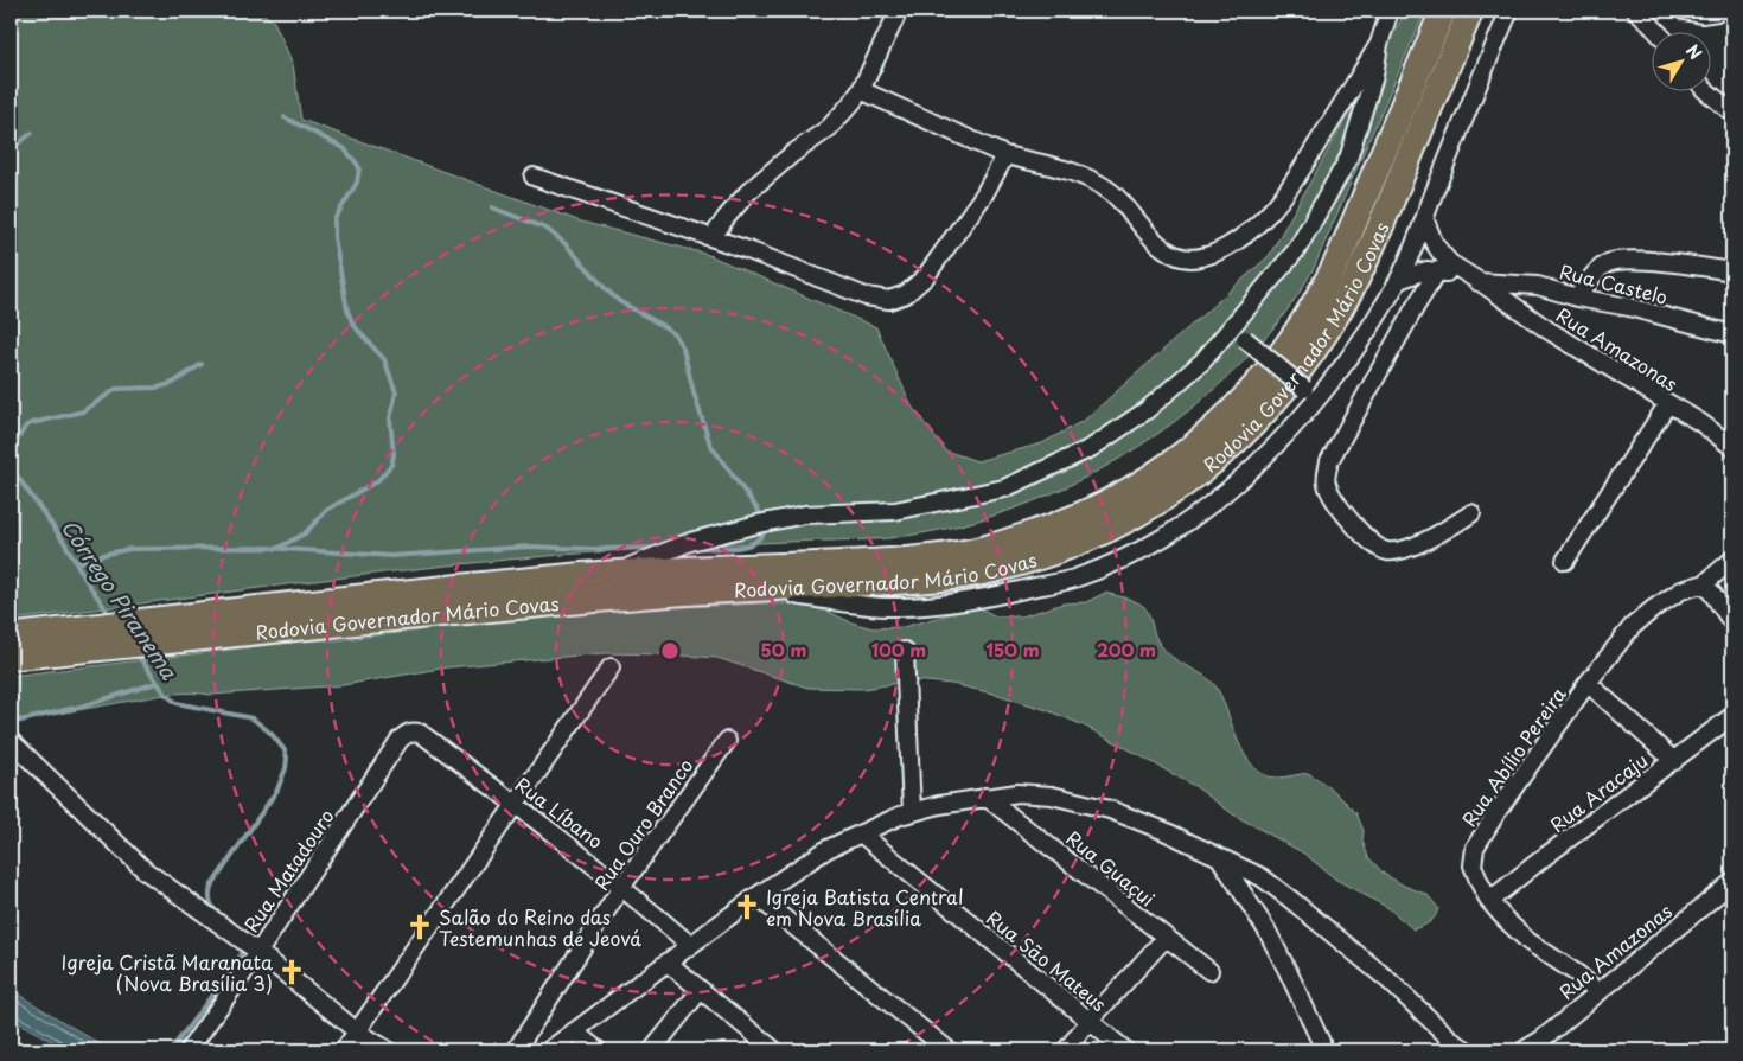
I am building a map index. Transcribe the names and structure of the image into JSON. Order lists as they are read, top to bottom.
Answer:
{
  "streets": {
    "highway": ["Rodovia Governador Mário Covas"],
    "street": [
      "Rua Castelo",
      "Rua Amazonas",
      "Rua Abílio Pereira",
      "Rua Aracaju",
      "Rua Líbano",
      "Rua Ouro Branco",
      "Rua Guaçui",
      "Rua Matadouro",
      "Rua São Mateus"
    ]
  },
  "crossings": [
    ["Rua Castelo", "Rua Amazonas"],
    ["Rua Amazonas", "Rua Abílio Pereira"],
    ["Rua Abílio Pereira", "Rua Aracaju"],
    ["Rua Líbano", "Rua Ouro Branco"],
    ["Rua Líbano", "Rua Matadouro"]
  ],
  "water": ["Córrego Piranema"],
  "places": {
    "church": ["Igreja Batista Central em Nova Brasília", "Salão do Reino das Testemunhas de Jeová", "Igreja Cristã Maranata (Nova Brasília 3)"]
  },
  "north": "top right",
  "rings": [
    "50 m",
    "100 m",
    "150 m",
    "200 m"
  ]
}
